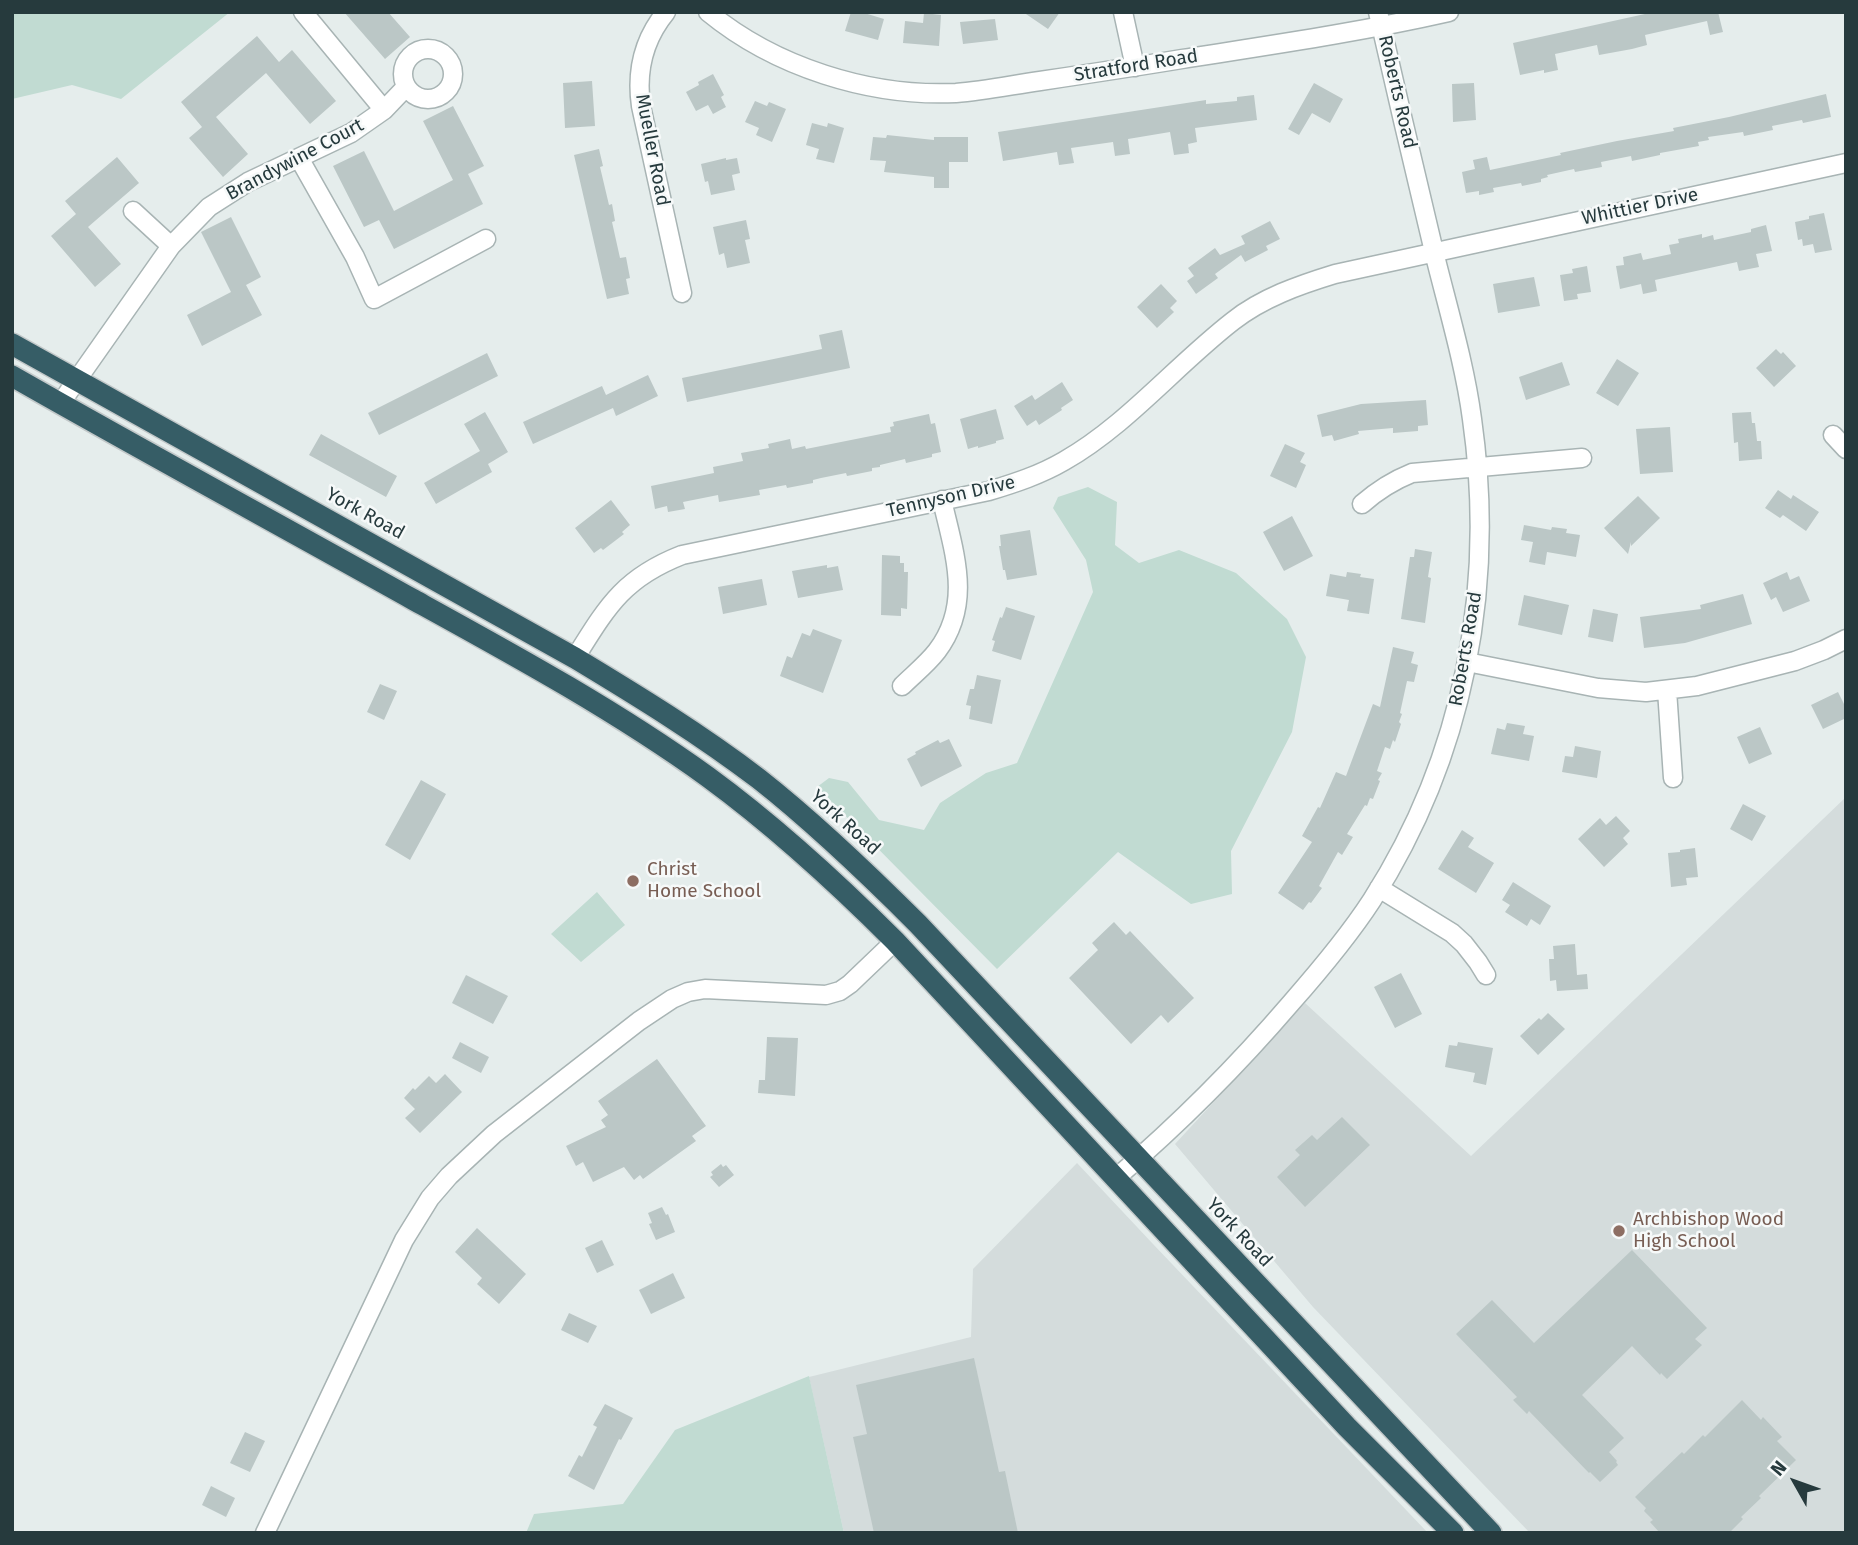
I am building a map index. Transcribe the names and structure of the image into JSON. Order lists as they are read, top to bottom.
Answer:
{
  "streets": {
    "highway": ["York Road"],
    "street": [
      "Stratford Road",
      "Roberts Road",
      "Mueller Road",
      "Brandywine Court",
      "Whittier Drive",
      "Tennyson Drive"
    ]
  },
  "crossings": [
    ["Stratford Road", "Roberts Road"],
    ["Roberts Road", "Whittier Drive"],
    ["Roberts Road", "Tennyson Drive"],
    ["Roberts Road", "York Road"],
    ["Brandywine Court", "York Road"],
    ["Whittier Drive", "Tennyson Drive"],
    ["Tennyson Drive", "York Road"]
  ],
  "places": ["Christ Home School", "Archbishop Wood High School"],
  "north": "top left"
}
